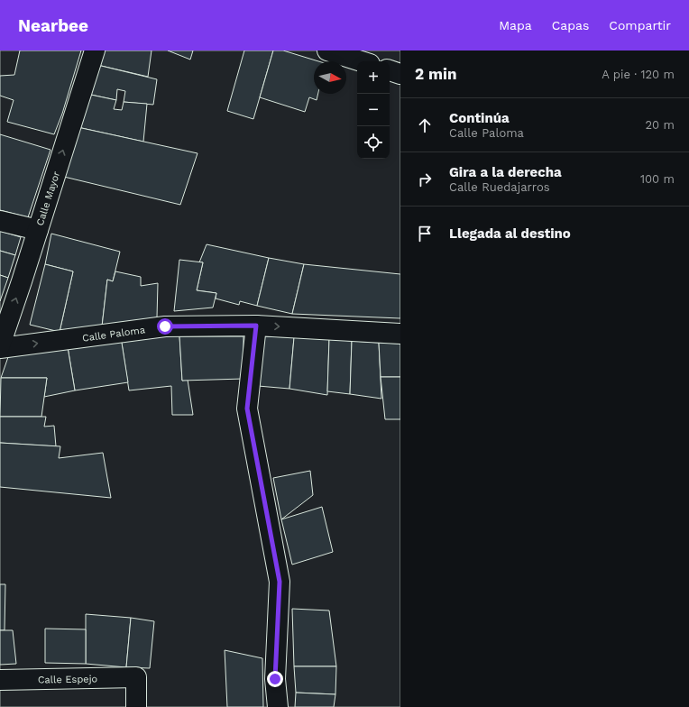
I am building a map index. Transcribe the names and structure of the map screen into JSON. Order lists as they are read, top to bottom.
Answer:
{
  "streets": {
    "street": ["Calle Mayor", "Calle Paloma", "Calle Espejo"]
  },
  "one_way": ["Calle Mayor", "Calle Paloma"],
  "north": "right",
  "page": {
    "header": "Nearbee",
    "nav": ["Mapa", "Capas", "Compartir"],
    "heading": ["2 min", "A pie · 120 m"],
    "map_buttons": ["+", "−"],
    "list": [
      ["Continúa", "Calle Paloma", "20 m"],
      ["Gira a la derecha", "Calle Ruedajarros", "100 m"],
      "Llegada al destino"
    ]
  }
}
